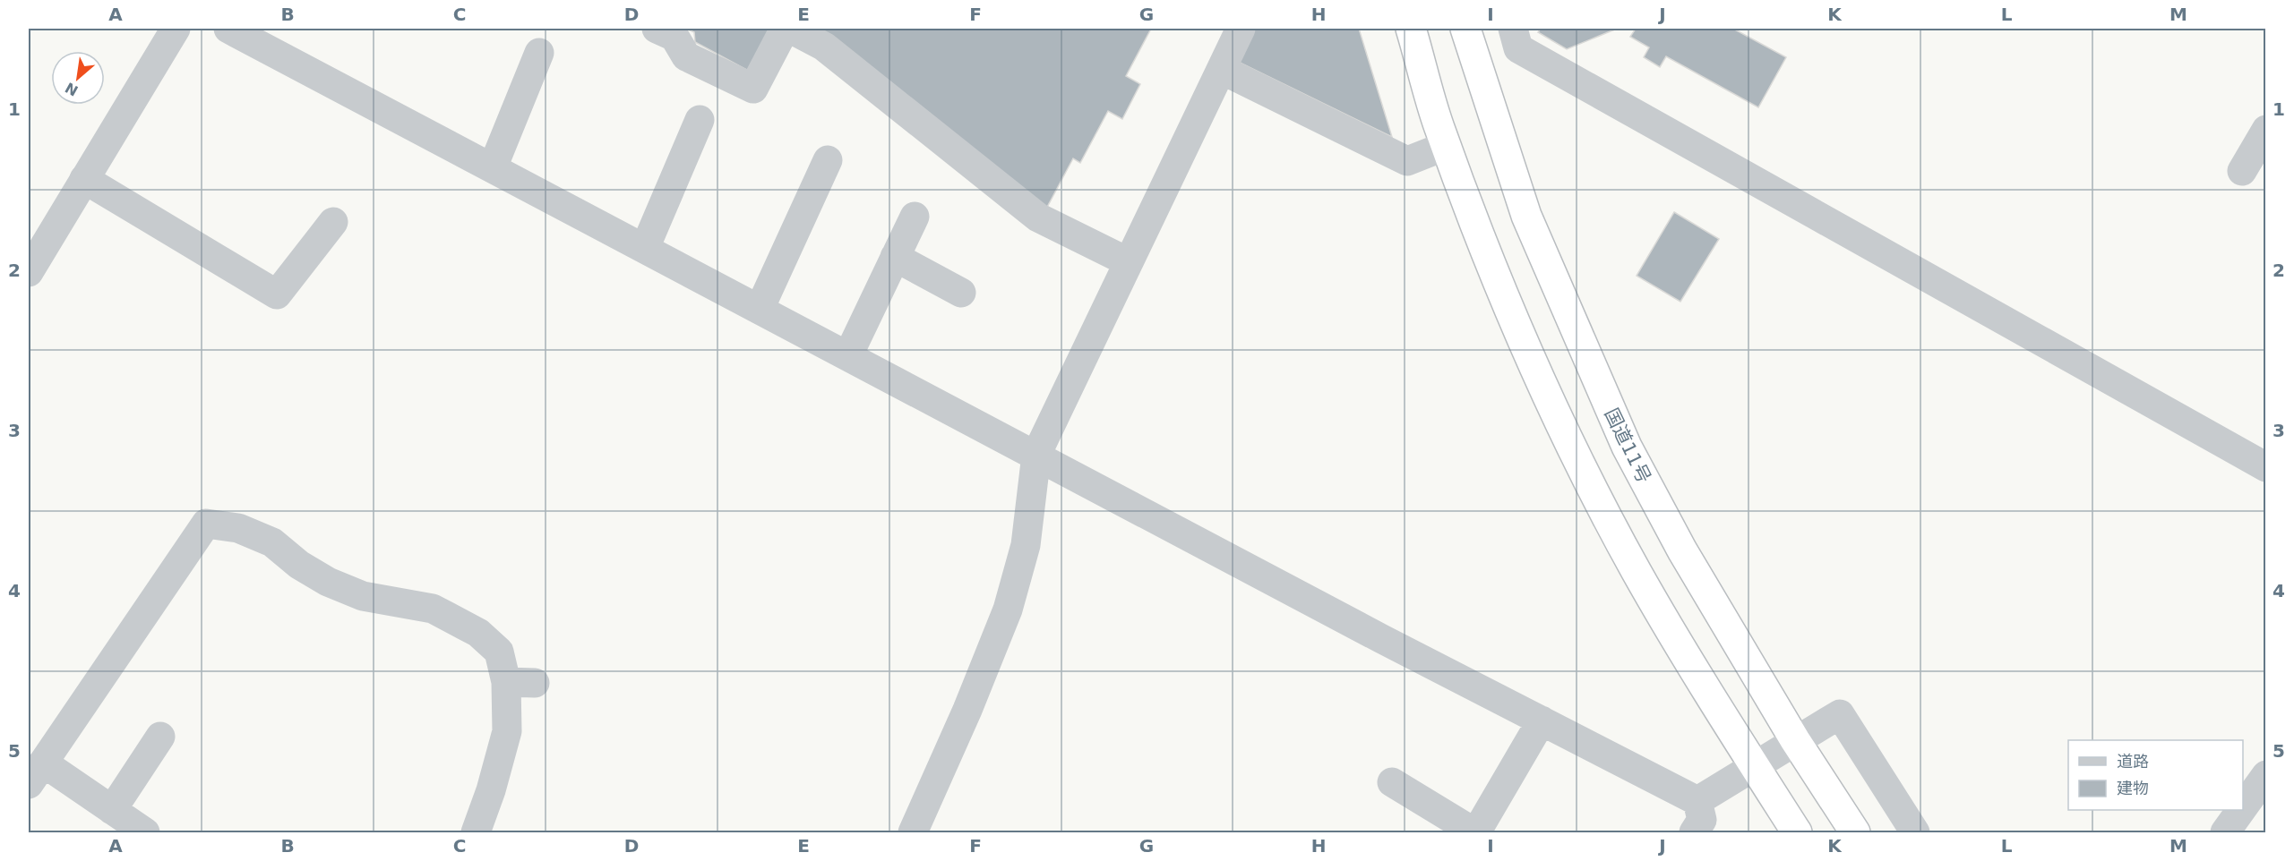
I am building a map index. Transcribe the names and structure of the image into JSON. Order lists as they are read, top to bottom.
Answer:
{
  "streets": {
    "highway": ["国道11号"]
  },
  "legend": ["道路", "建物"],
  "north": "bottom left",
  "grid": {
    "columns": [
      "A",
      "B",
      "C",
      "D",
      "E",
      "F",
      "G",
      "H",
      "I",
      "J",
      "K",
      "L",
      "M"
    ],
    "rows": [
      "1",
      "2",
      "3",
      "4",
      "5"
    ]
  }
}
